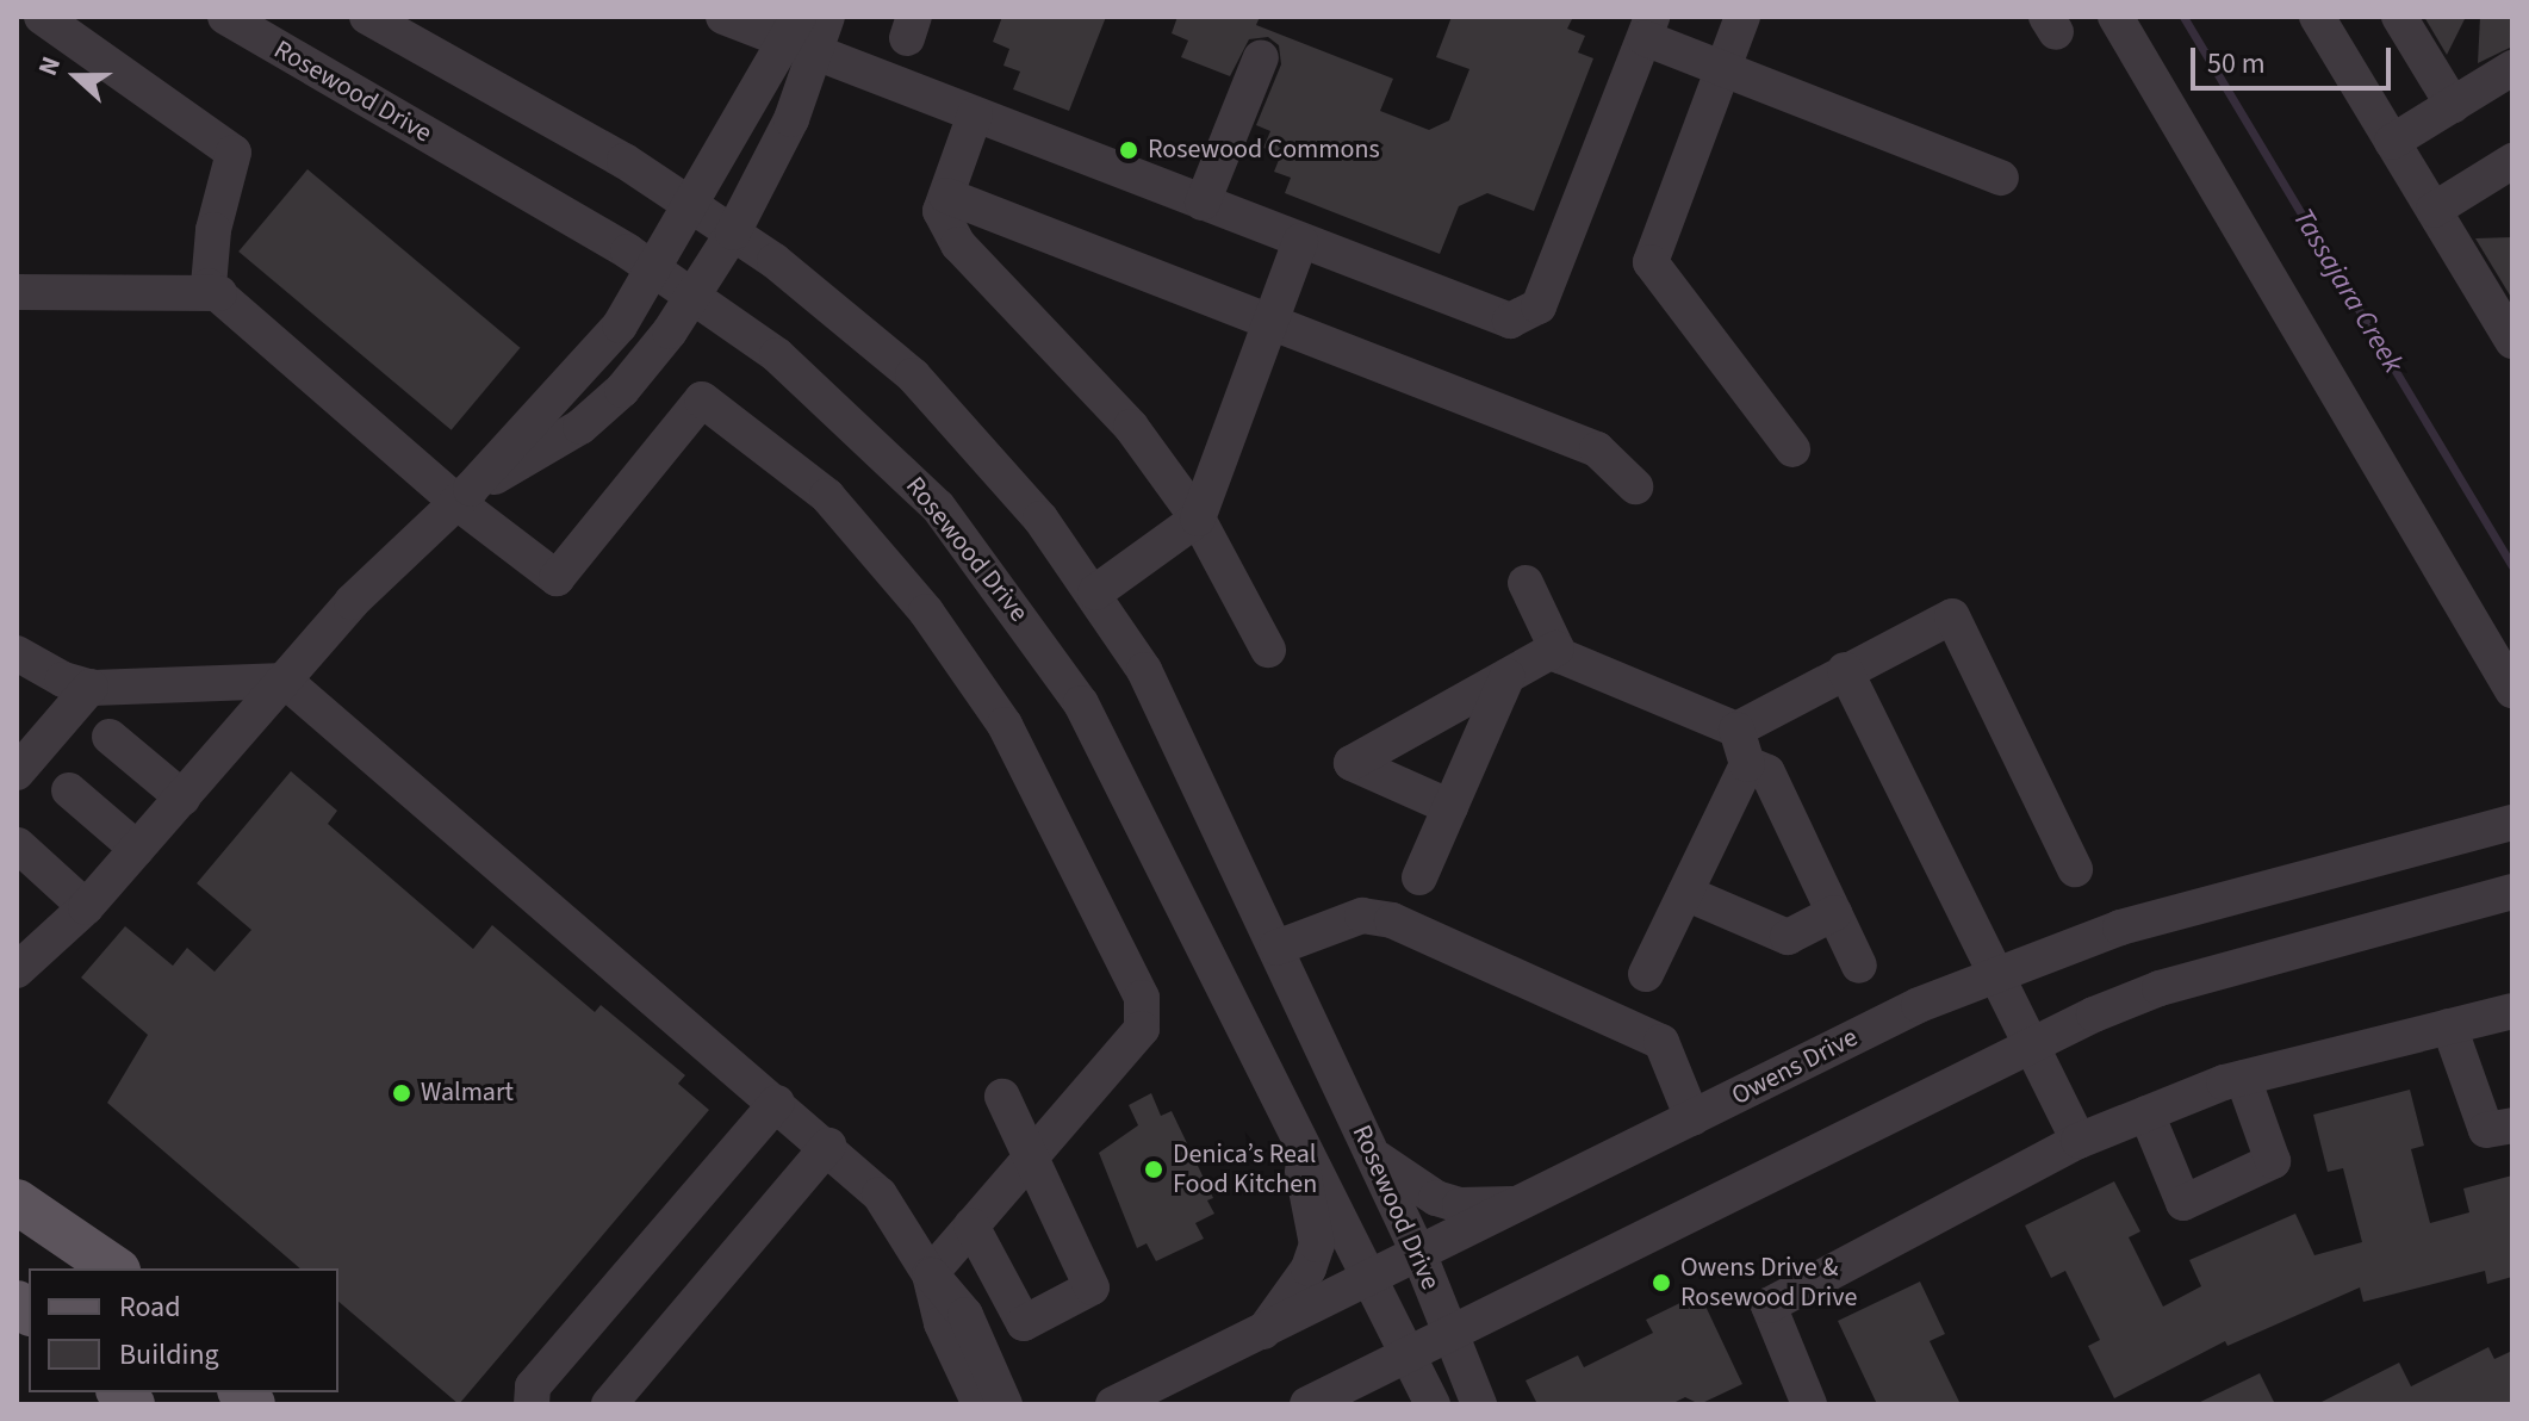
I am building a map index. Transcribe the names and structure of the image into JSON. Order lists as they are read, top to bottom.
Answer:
{
  "streets": {
    "street": ["Rosewood Drive", "Owens Drive"]
  },
  "crossings": [
    ["Rosewood Drive", "Owens Drive"]
  ],
  "water": ["Tassajara Creek"],
  "places": [
    "Rosewood Commons",
    "Walmart",
    "Denica’s Real Food Kitchen",
    "Owens Drive & Rosewood Drive"
  ],
  "legend": ["Road", "Building"],
  "scale_bar": "50 m",
  "north": "left"
}
